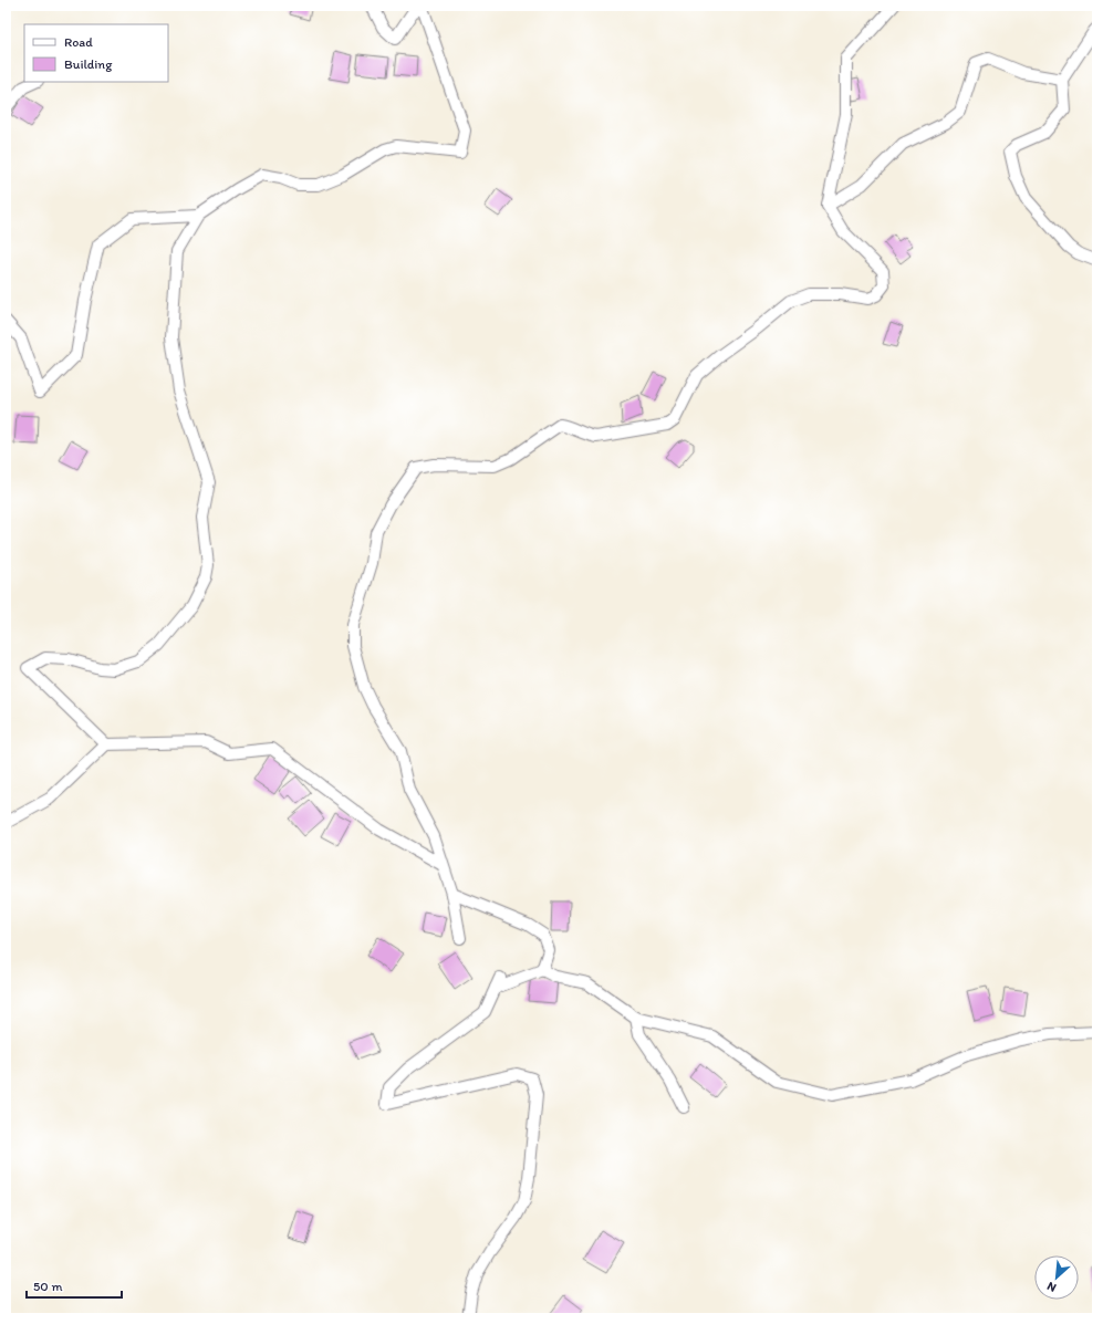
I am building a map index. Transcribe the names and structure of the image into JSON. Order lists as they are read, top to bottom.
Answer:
{
  "legend": ["Road", "Building"],
  "scale_bar": "50 m",
  "north": "bottom left"
}
